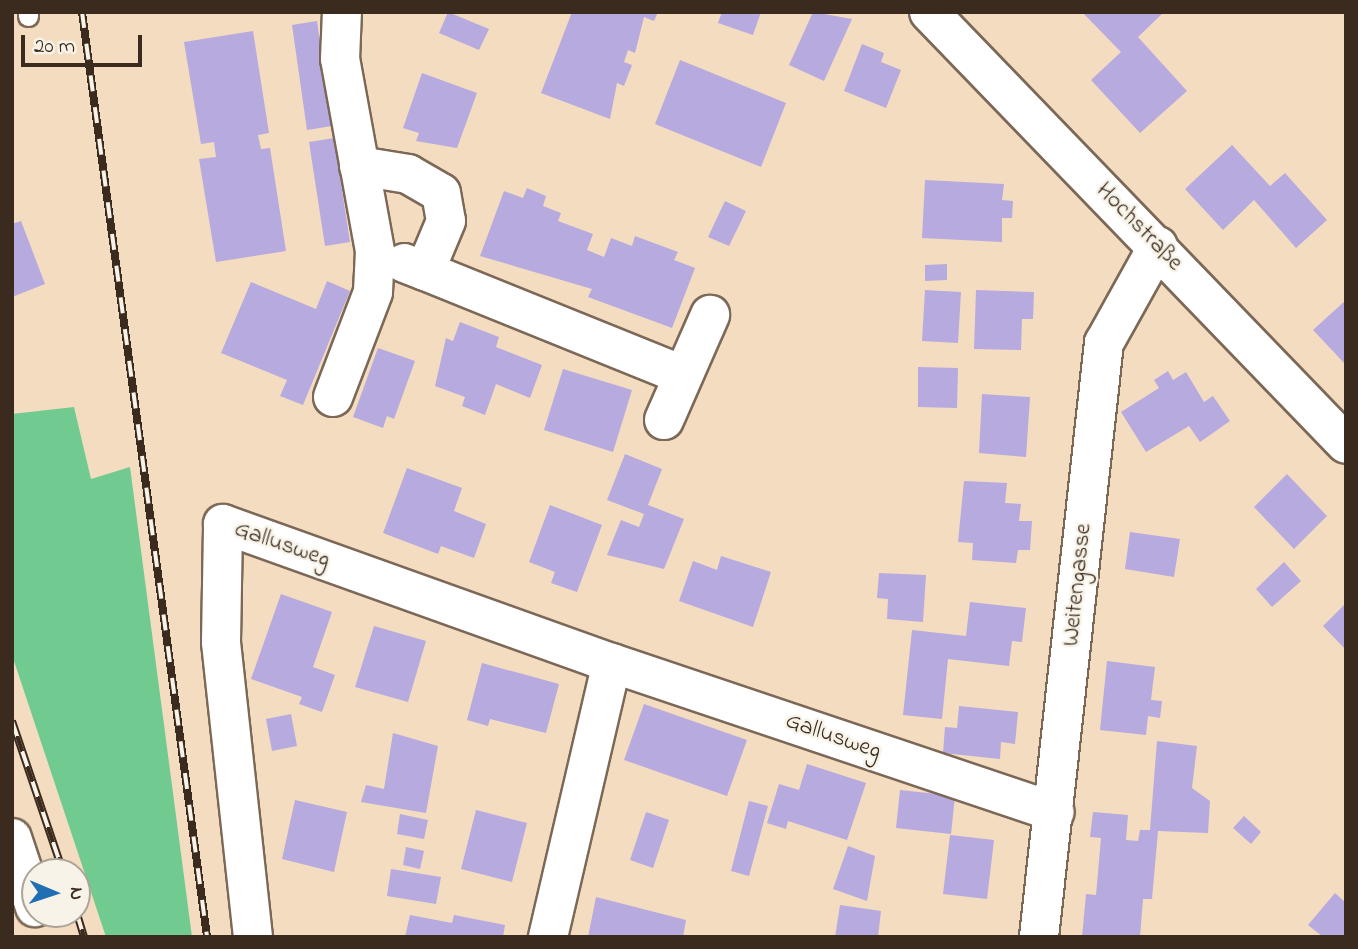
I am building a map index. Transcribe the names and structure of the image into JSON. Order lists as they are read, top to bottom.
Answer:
{
  "streets": {
    "street": ["Hochstraße", "Gallusweg", "Weitengasse"]
  },
  "crossings": [
    ["Hochstraße", "Weitengasse"],
    ["Gallusweg", "Weitengasse"]
  ],
  "scale_bar": "20 m",
  "north": "right"
}
